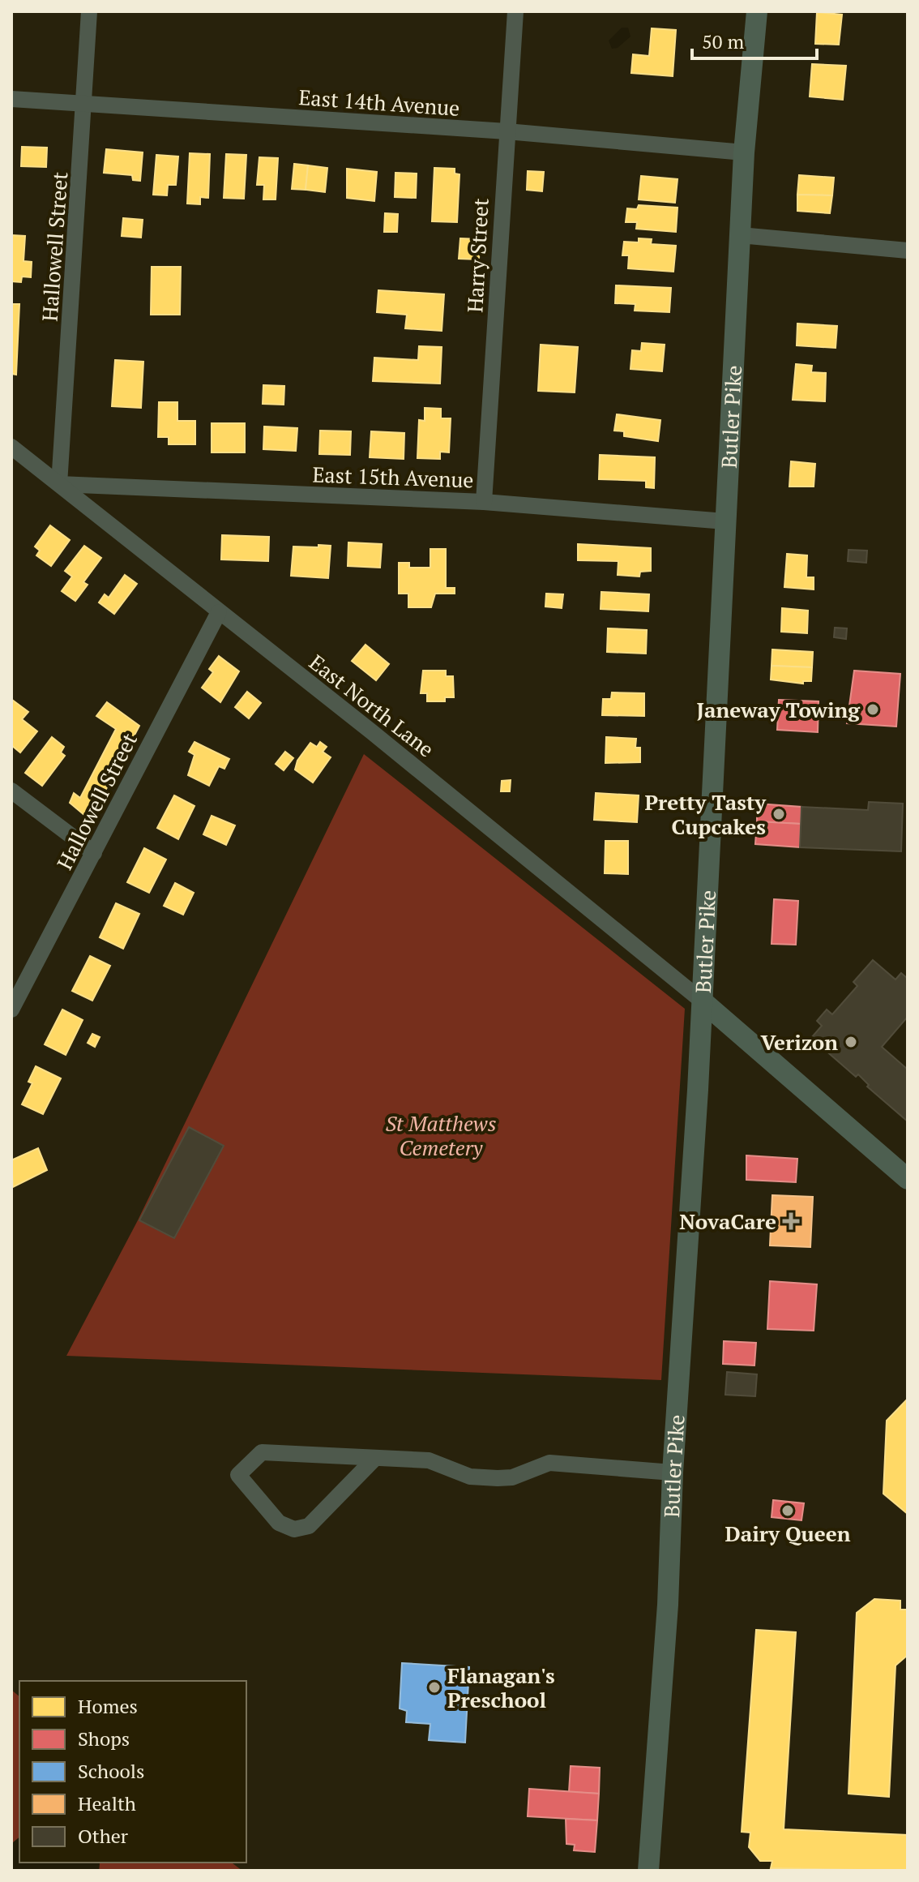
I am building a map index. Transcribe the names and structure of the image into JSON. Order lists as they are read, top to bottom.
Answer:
{
  "streets": {
    "main road": ["Butler Pike"],
    "street": [
      "East 14th Avenue",
      "Hallowell Street",
      "Harry Street",
      "East 15th Avenue",
      "East North Lane"
    ]
  },
  "crossings": [
    ["East 14th Avenue", "Hallowell Street"],
    ["East 14th Avenue", "Harry Street"],
    ["East 14th Avenue", "Butler Pike"],
    ["Hallowell Street", "East 15th Avenue"],
    ["Hallowell Street", "East North Lane"],
    ["Harry Street", "East 15th Avenue"],
    ["Butler Pike", "East 15th Avenue"],
    ["Butler Pike", "East North Lane"],
    ["East 15th Avenue", "East North Lane"]
  ],
  "parks": ["St Matthews Cemetery"],
  "places": {
    "other": [
      "Janeway Towing",
      "Pretty Tasty Cupcakes",
      "Verizon",
      "Dairy Queen",
      "Flanagan's Preschool"
    ],
    "health": ["NovaCare"]
  },
  "legend": [
    "Homes",
    "Shops",
    "Schools",
    "Health",
    "Other"
  ],
  "scale_bar": "50 m"
}
